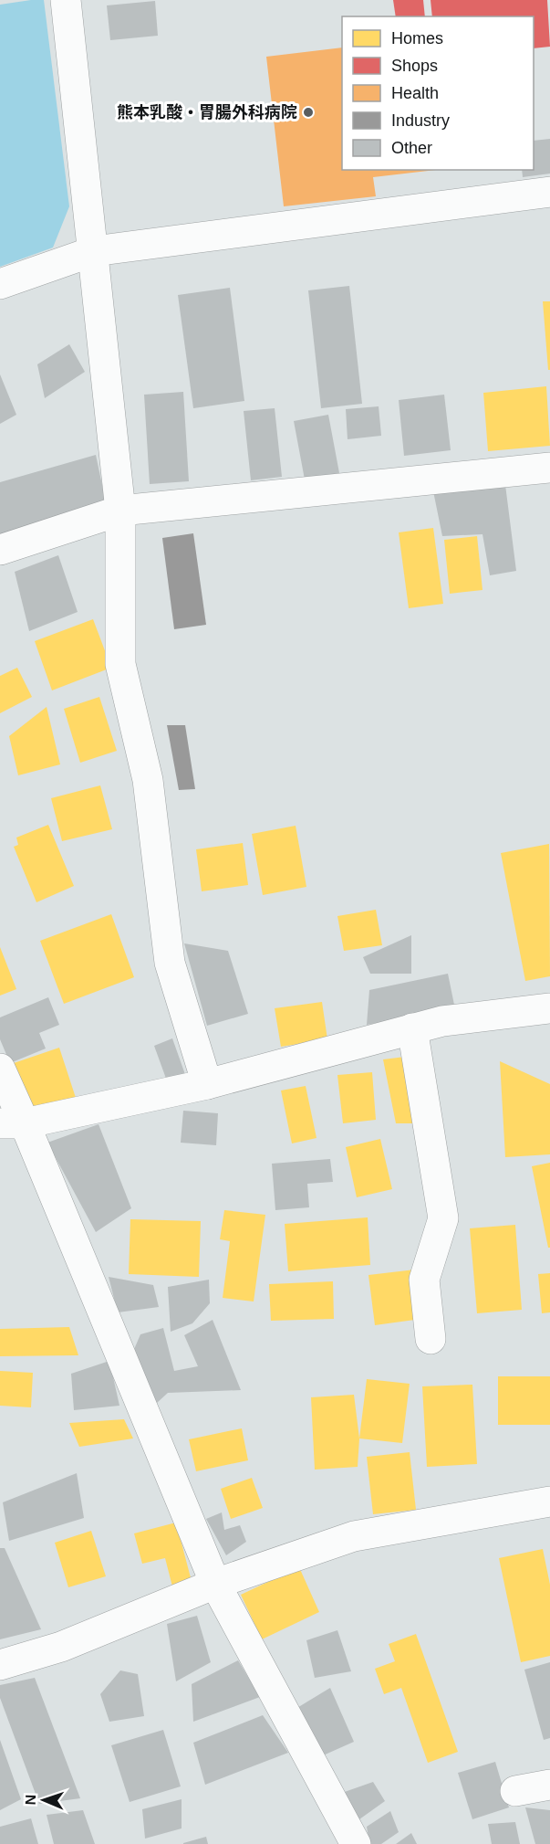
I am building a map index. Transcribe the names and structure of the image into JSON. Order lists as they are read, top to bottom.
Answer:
{
  "places": ["熊本乳酸・胃腸外科病院"],
  "legend": [
    "Homes",
    "Shops",
    "Health",
    "Industry",
    "Other"
  ],
  "north": "left"
}
